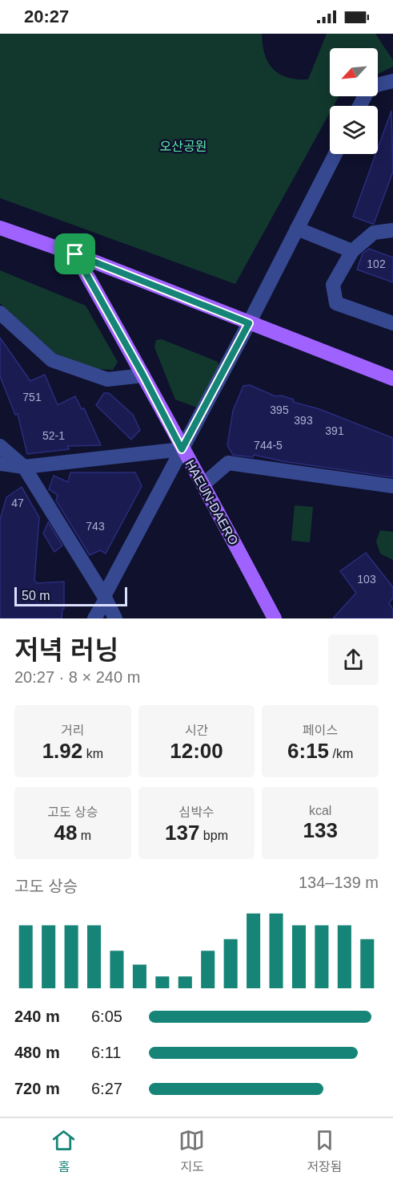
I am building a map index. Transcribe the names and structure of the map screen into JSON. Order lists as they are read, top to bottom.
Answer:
{
  "streets": {
    "main road": ["HAEUN-DAERO"]
  },
  "parks": ["오산공원"],
  "house_numbers": [
    "102",
    "751",
    "395",
    "393",
    "391",
    "52-1",
    "744-5",
    "47",
    "743",
    "103"
  ],
  "scale_bar": "50 m",
  "north": "bottom left",
  "page": {
    "status": "20:27",
    "scale": "50 m",
    "heading": ["저녁 러닝", "20:27 · 8 × 240 m"],
    "stats": [
      ["거리", "1.92 km"],
      ["시간", "12:00"],
      ["페이스", "6:15 /km"],
      ["고도 상승", "48 m"],
      ["심박수", "137 bpm"],
      ["kcal", "133"]
    ],
    "chart": ["고도 상승", "134–139 m"],
    "list": [
      {
        "name": "240 m",
        "note": "6:05"
      },
      {
        "name": "480 m",
        "note": "6:11"
      },
      {
        "name": "720 m",
        "note": "6:27"
      }
    ],
    "tabs": ["홈", "지도", "저장됨"]
  }
}
